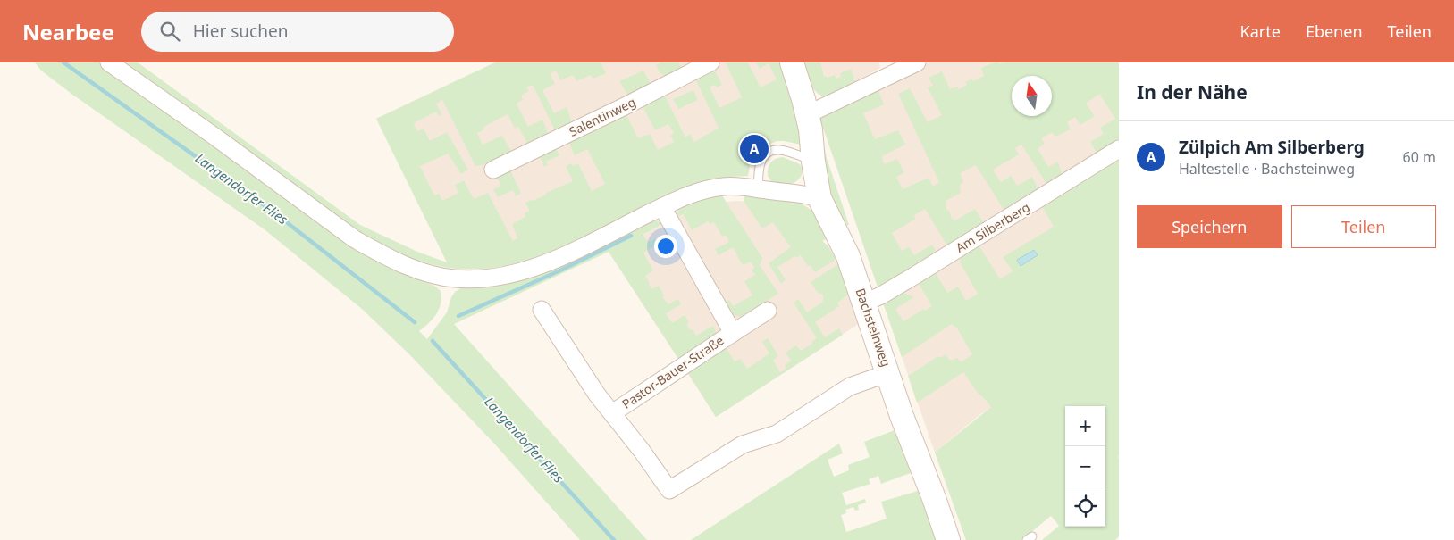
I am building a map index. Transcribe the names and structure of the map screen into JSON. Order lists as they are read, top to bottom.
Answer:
{
  "streets": {
    "street": [
      "Salentinweg",
      "Am Silberberg",
      "Bachsteinweg",
      "Pastor-Bauer-Straße"
    ]
  },
  "crossings": [
    ["Am Silberberg", "Bachsteinweg"],
    ["Bachsteinweg", "Pastor-Bauer-Straße"]
  ],
  "water": ["Langendorfer Flies"],
  "north": "top",
  "page": {
    "header": "Nearbee",
    "search": "Hier suchen",
    "nav": ["Karte", "Ebenen", "Teilen"],
    "heading": "In der Nähe",
    "list": [
      {
        "mark": "A",
        "name": "Zülpich Am Silberberg",
        "note": "Haltestelle · Bachsteinweg",
        "value": "60 m"
      }
    ],
    "pins": "A",
    "buttons": ["Speichern", "Teilen"],
    "map_buttons": ["+", "−"]
  }
}
